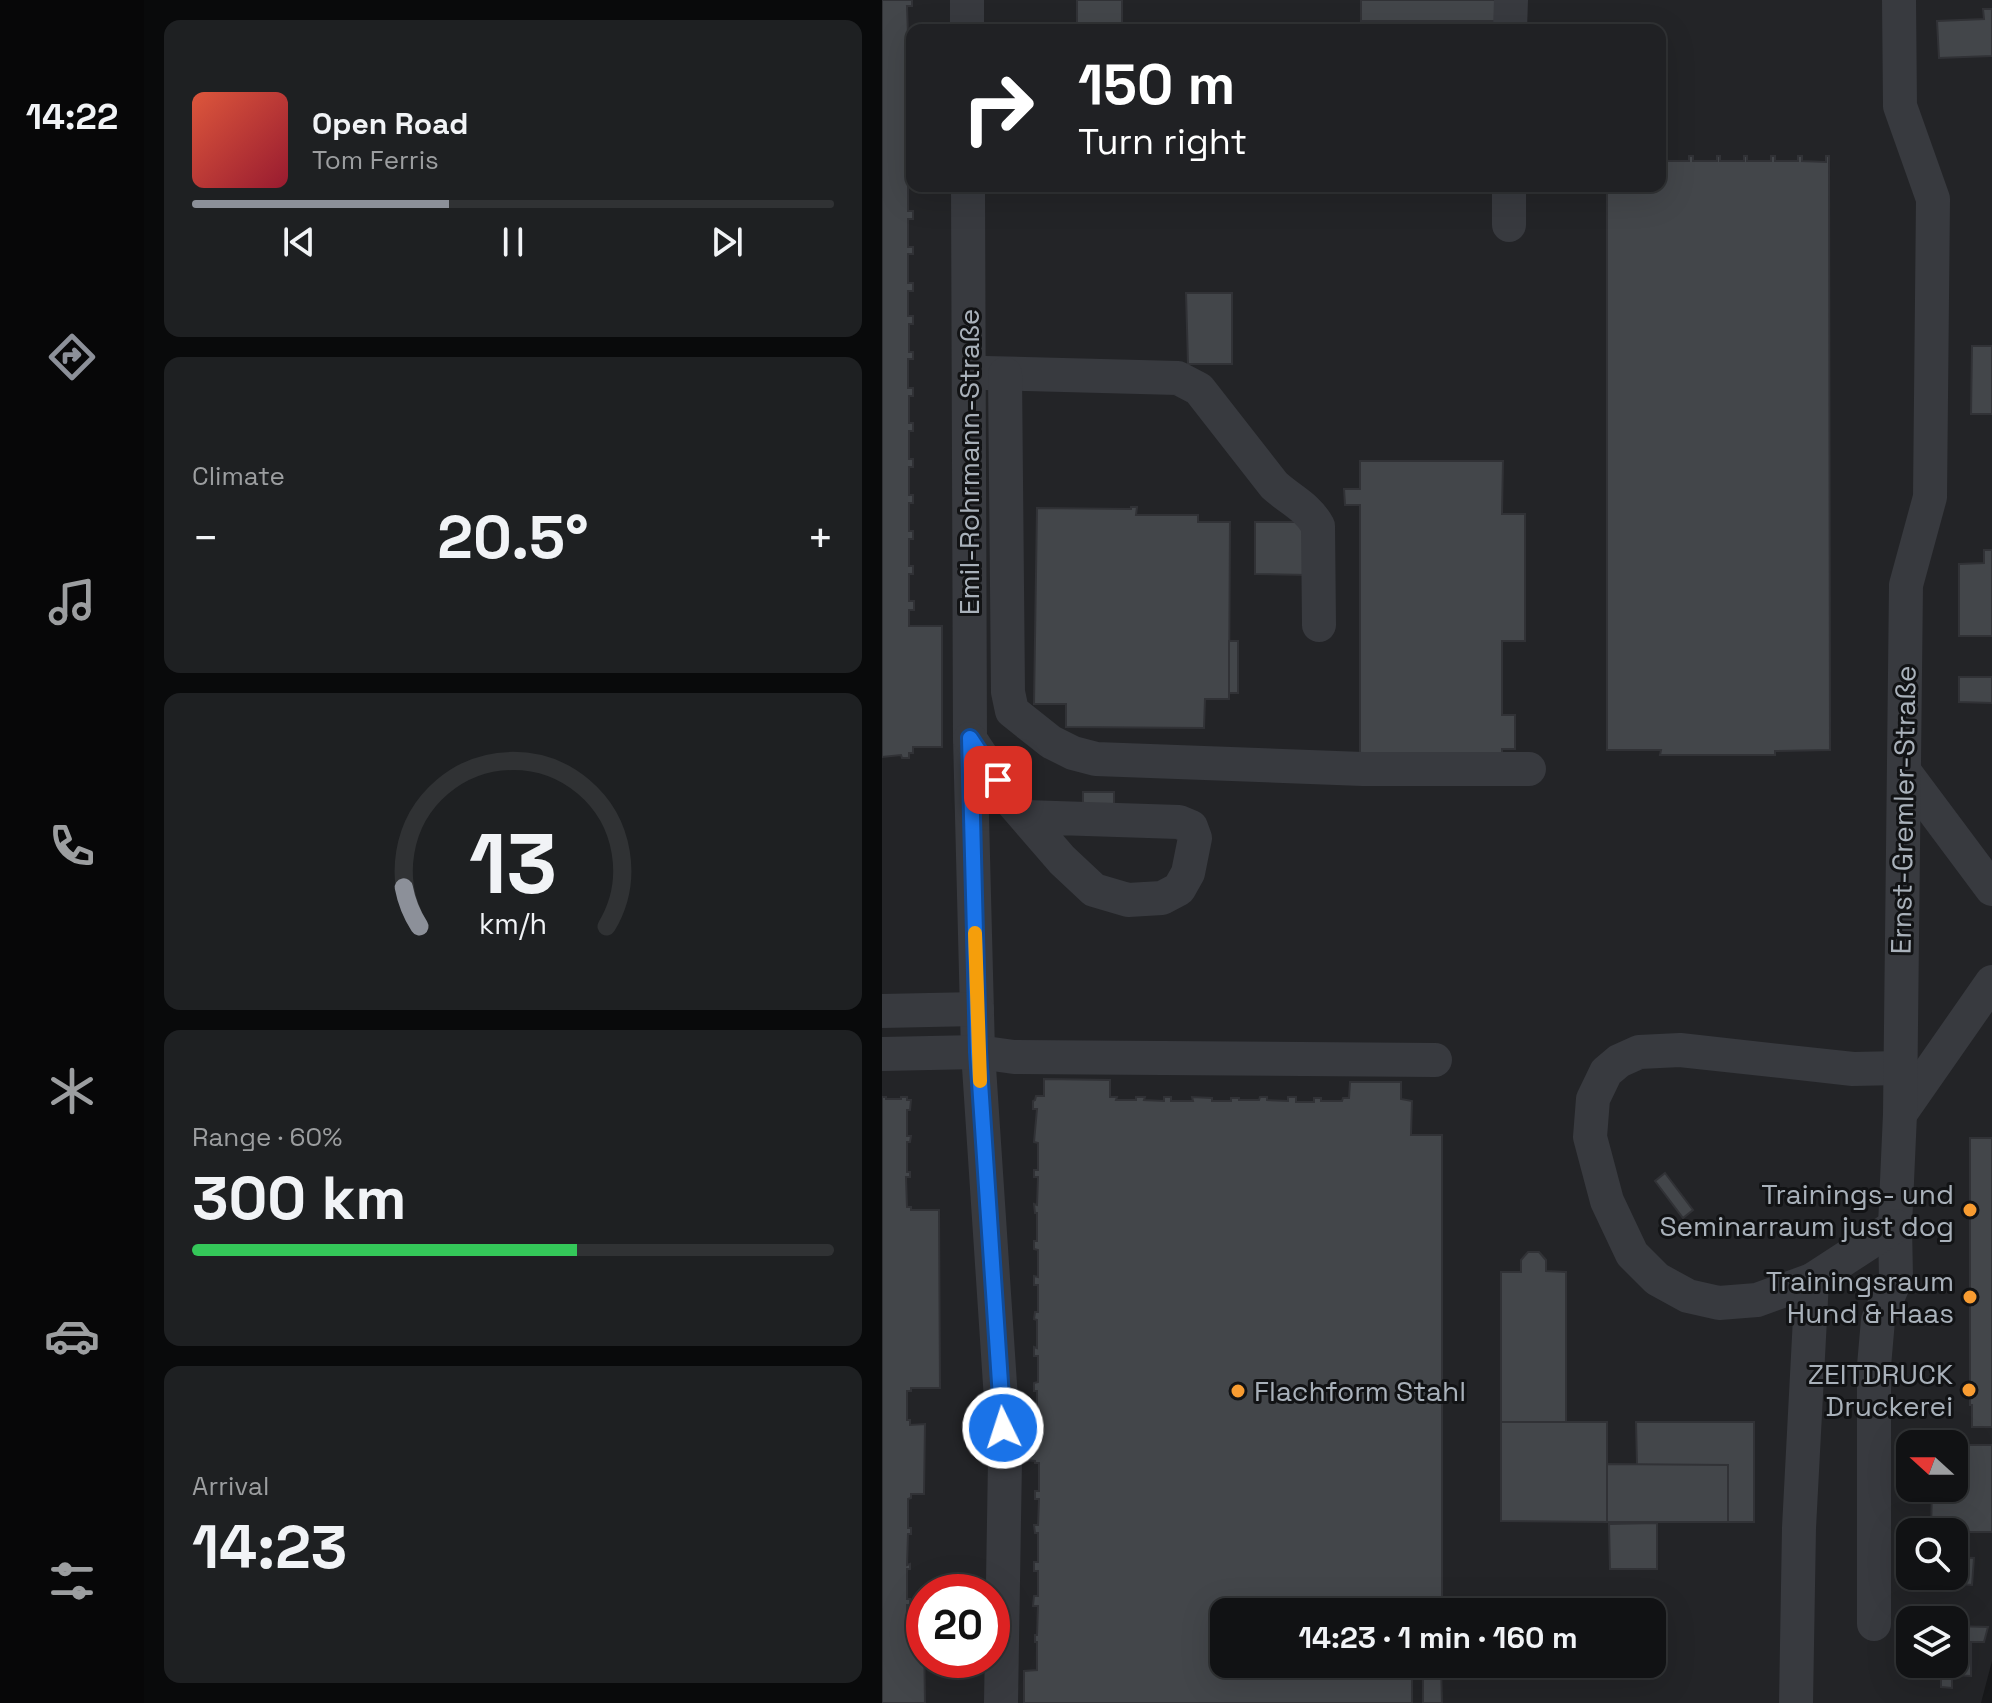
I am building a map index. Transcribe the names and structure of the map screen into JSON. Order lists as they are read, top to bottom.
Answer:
{
  "streets": {
    "street": ["Emil-Rohrmann-Straße", "Ernst-Gremler-Straße"]
  },
  "places": [
    "Trainings- und Seminarraum just dog",
    "Trainingsraum Hund & Haas",
    "ZEITDRUCK Druckerei",
    "Flachform Stahl"
  ],
  "north": "left",
  "page": {
    "tabs": "14:22",
    "turn": ["150 m", "Turn right"],
    "song": ["Open Road", "Tom Ferris"],
    "tile": [
      "Climate",
      ["Range · 60%", "300 km"],
      ["Arrival", "14:23"]
    ],
    "heat": ["−", "20.5°", "+"],
    "limit": "20",
    "trip": "14:23 · 1 min · 160 m",
    "gauge": ["13", "km/h"]
  }
}
